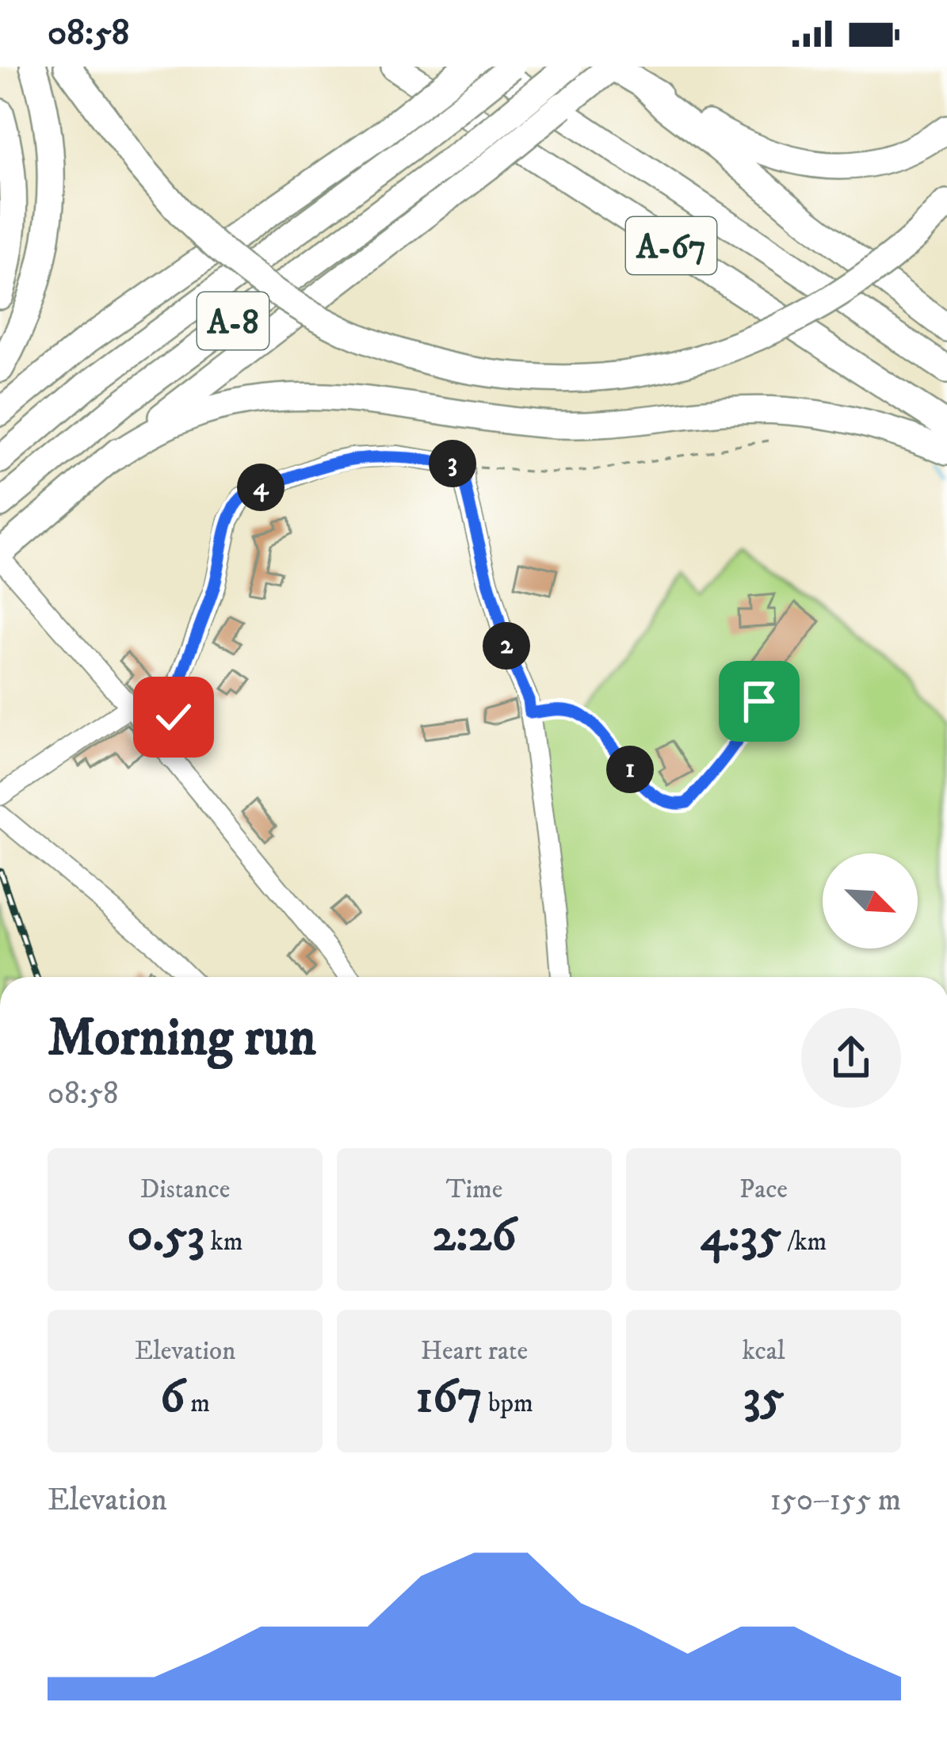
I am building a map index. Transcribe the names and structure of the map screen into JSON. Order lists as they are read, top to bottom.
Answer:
{
  "streets": {
    "highway": ["A-67", "A-8"]
  },
  "north": "bottom right",
  "page": {
    "status": "08:58",
    "pins": [
      "3",
      "4",
      "2",
      "1"
    ],
    "heading": ["Morning run", "08:58"],
    "stats": [
      ["Distance", "0.53 km"],
      ["Time", "2:26"],
      ["Pace", "4:35 /km"],
      ["Elevation", "6 m"],
      ["Heart rate", "167 bpm"],
      ["kcal", "35"]
    ],
    "chart": ["Elevation", "150–155 m"]
  }
}
